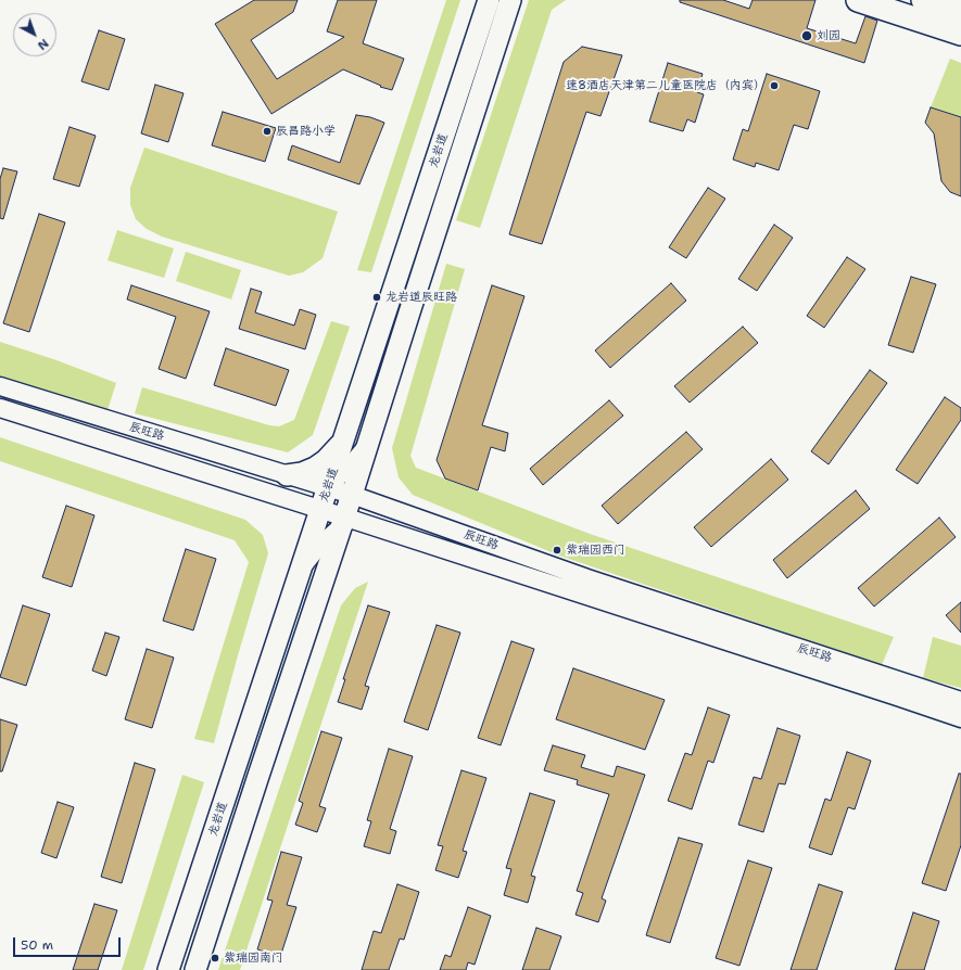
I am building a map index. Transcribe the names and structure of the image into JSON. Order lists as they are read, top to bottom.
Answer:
{
  "streets": {
    "main road": ["龙岩道"],
    "street": ["辰旺路"]
  },
  "crossings": [
    ["龙岩道", "辰旺路"]
  ],
  "places": [
    "刘园",
    "速8酒店天津第二儿童医院店（内宾）",
    "辰昌路小学",
    "龙岩道辰旺路",
    "紫瑞园西门",
    "紫瑞园南门"
  ],
  "scale_bar": "50 m",
  "north": "bottom right"
}
